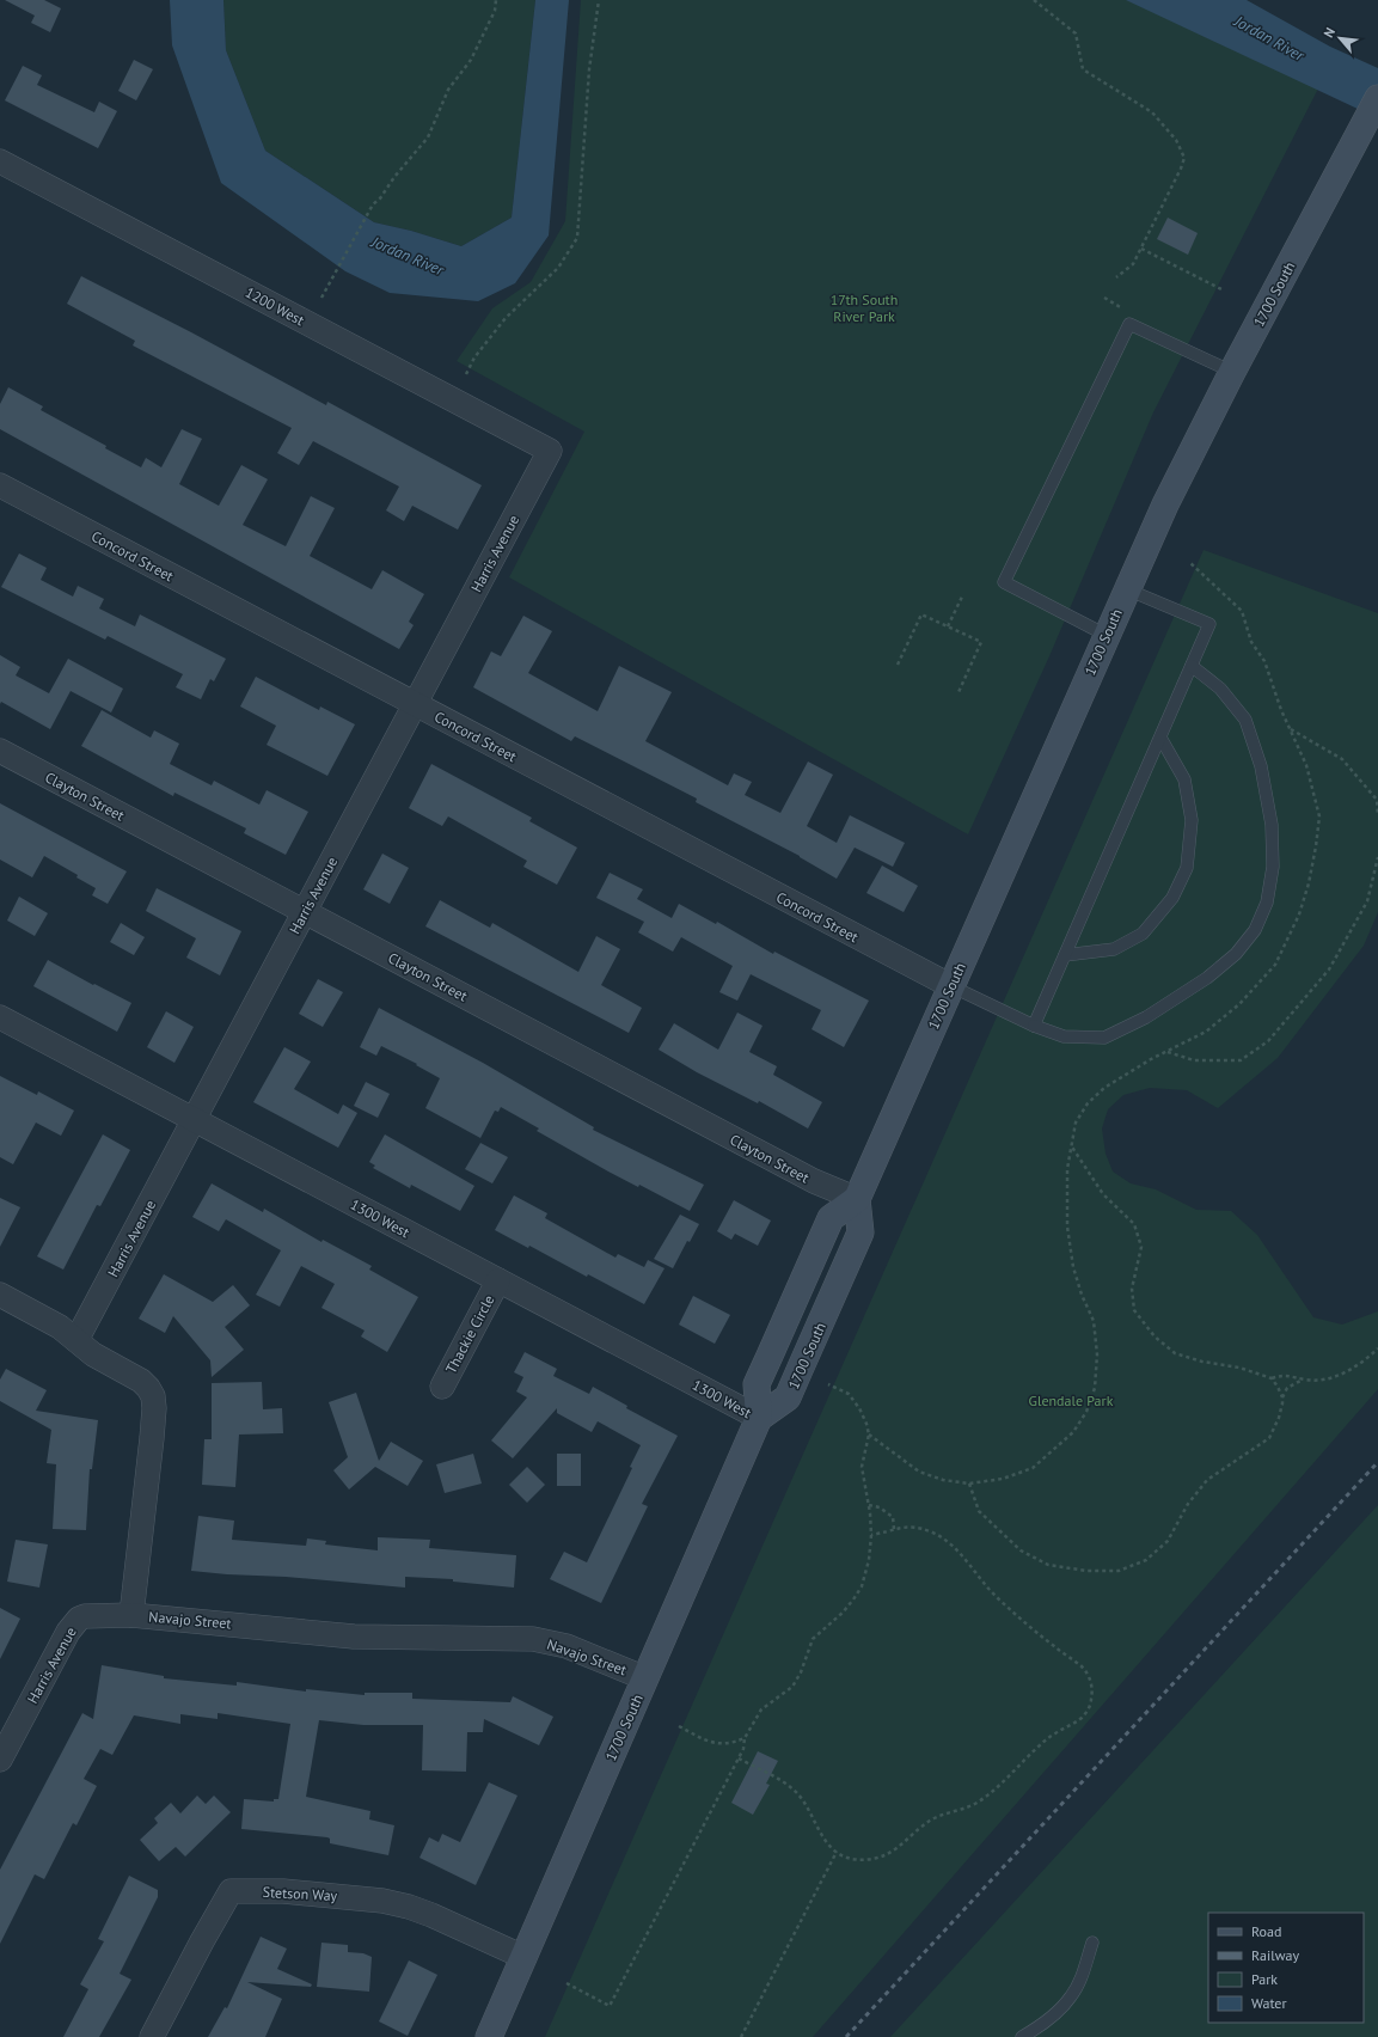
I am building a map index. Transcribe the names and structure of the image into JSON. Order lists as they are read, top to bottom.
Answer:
{
  "streets": {
    "street": [
      "1700 South",
      "1200 West",
      "Harris Avenue",
      "Concord Street",
      "Clayton Street",
      "1300 West",
      "Thackie Circle",
      "Navajo Street",
      "Stetson Way"
    ]
  },
  "crossings": [
    ["1700 South", "Concord Street"],
    ["1700 South", "Clayton Street"],
    ["1700 South", "1300 West"],
    ["1700 South", "Navajo Street"],
    ["1700 South", "Stetson Way"],
    ["1200 West", "Harris Avenue"],
    ["Harris Avenue", "Concord Street"],
    ["Harris Avenue", "Clayton Street"],
    ["Harris Avenue", "1300 West"],
    ["Harris Avenue", "Navajo Street"],
    ["1300 West", "Thackie Circle"]
  ],
  "water": ["Jordan River"],
  "parks": ["17th South River Park", "Glendale Park"],
  "legend": [
    "Road",
    "Railway",
    "Park",
    "Water"
  ],
  "north": "top left"
}
